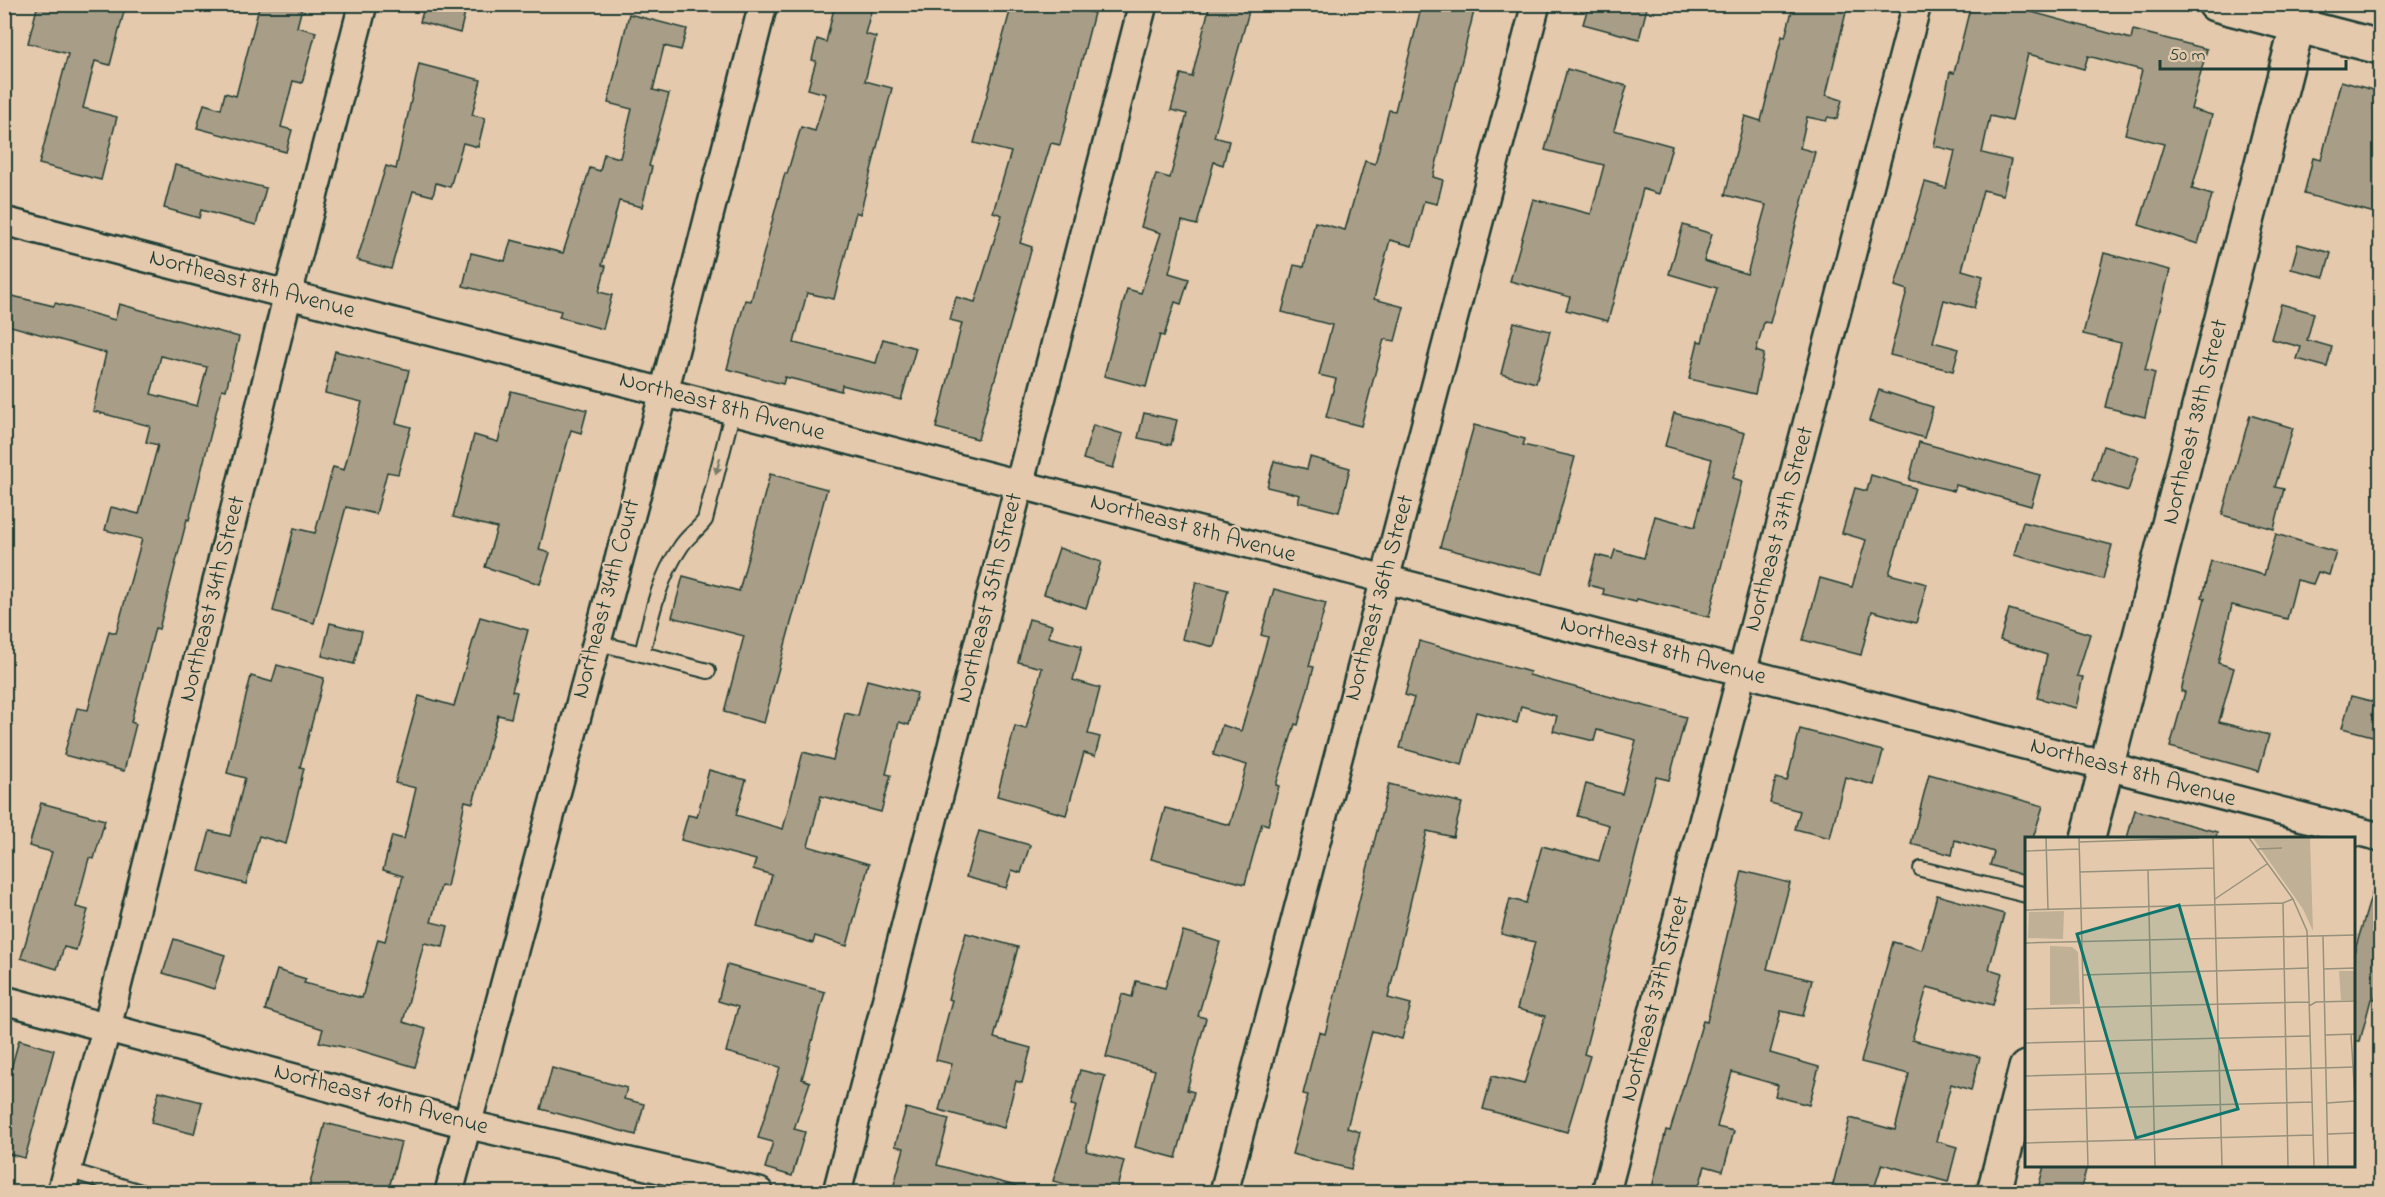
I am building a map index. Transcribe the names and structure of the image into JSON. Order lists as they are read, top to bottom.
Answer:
{
  "streets": {
    "street": [
      "Northeast 8th Avenue",
      "Northeast 38th Street",
      "Northeast 37th Street",
      "Northeast 35th Street",
      "Northeast 36th Street",
      "Northeast 34th Street",
      "Northeast 34th Court",
      "Northeast 10th Avenue"
    ]
  },
  "crossings": [
    ["Northeast 8th Avenue", "Northeast 38th Street"],
    ["Northeast 8th Avenue", "Northeast 37th Street"],
    ["Northeast 8th Avenue", "Northeast 35th Street"],
    ["Northeast 8th Avenue", "Northeast 36th Street"],
    ["Northeast 8th Avenue", "Northeast 34th Street"],
    ["Northeast 8th Avenue", "Northeast 34th Court"],
    ["Northeast 34th Street", "Northeast 10th Avenue"],
    ["Northeast 34th Court", "Northeast 10th Avenue"]
  ],
  "scale_bar": "50 m"
}
